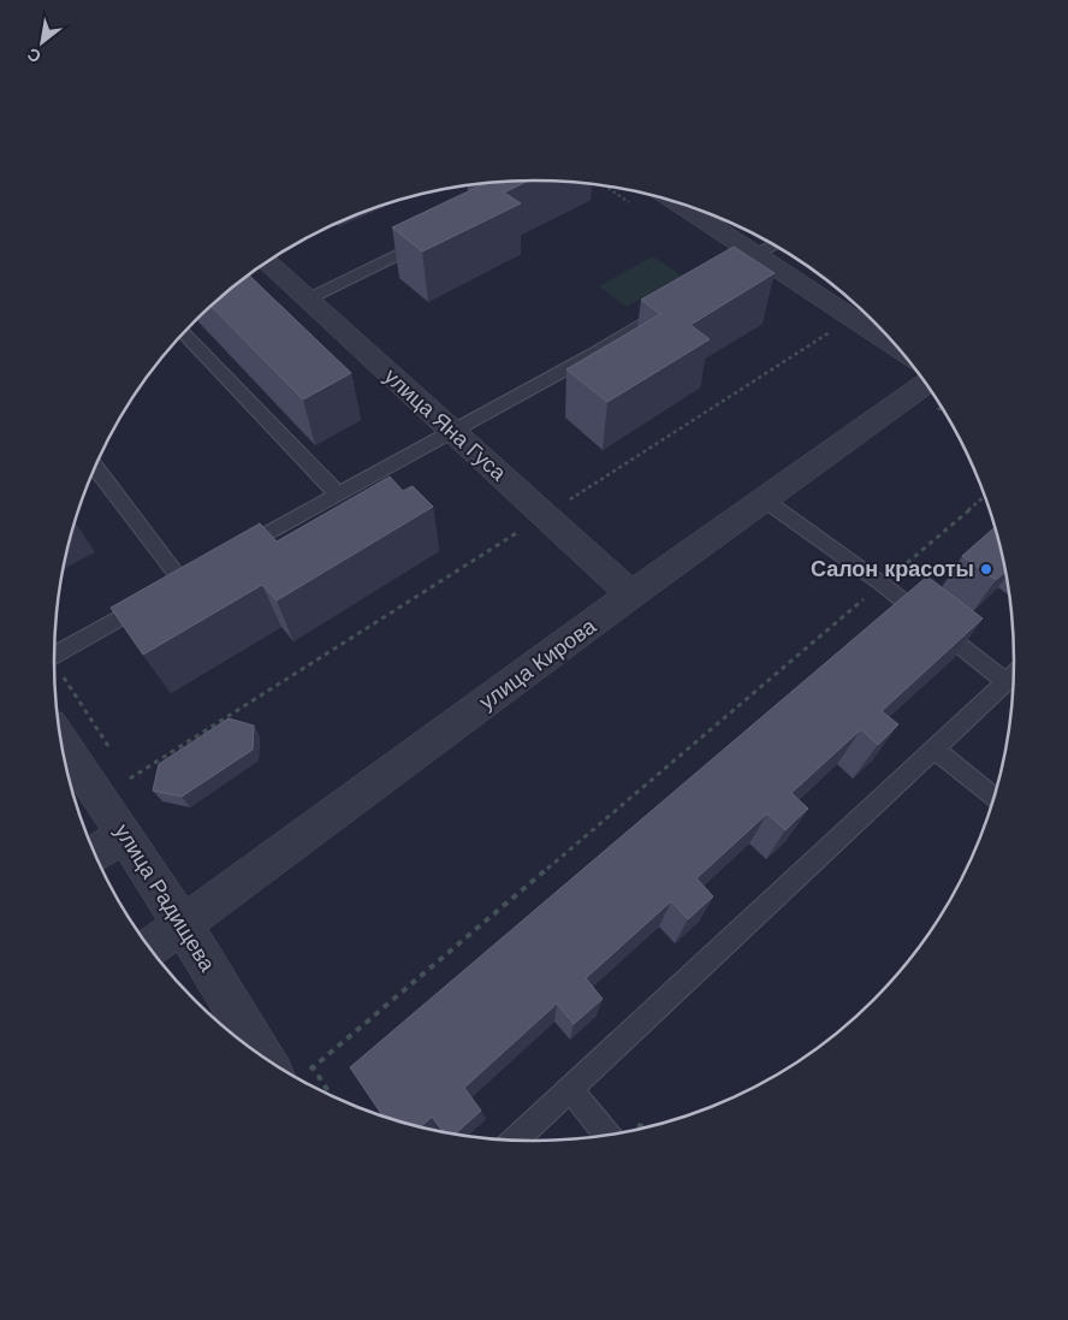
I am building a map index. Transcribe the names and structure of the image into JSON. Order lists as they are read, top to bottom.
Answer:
{
  "streets": {
    "street": ["улица Яна Гуса", "улица Кирова", "улица Радищева"]
  },
  "crossings": [
    ["улица Яна Гуса", "улица Кирова"],
    ["улица Кирова", "улица Радищева"]
  ],
  "places": ["Салон красоты"],
  "north": "bottom left"
}
